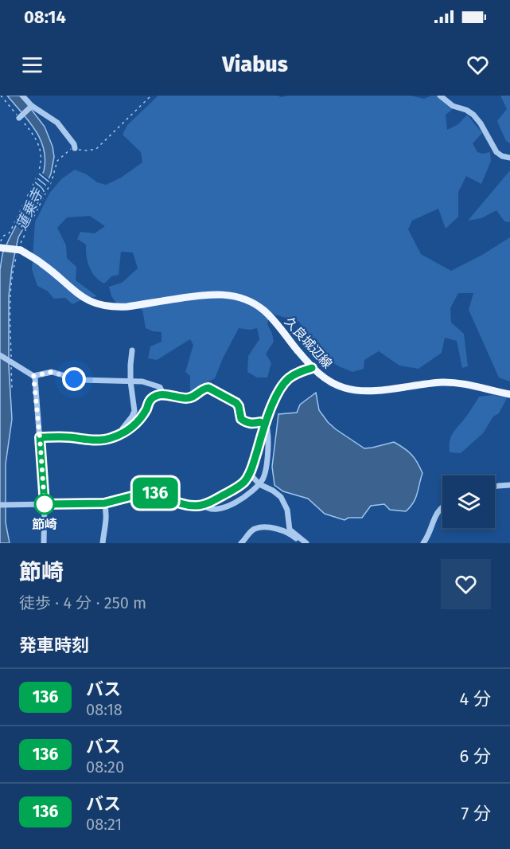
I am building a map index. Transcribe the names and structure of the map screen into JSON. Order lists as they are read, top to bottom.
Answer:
{
  "streets": {
    "main road": ["久良城辺線"]
  },
  "water": ["蓮乗寺川"],
  "places": ["節崎"],
  "lines": ["bus line 136"],
  "page": {
    "status": "08:14",
    "header": "Viabus",
    "on_map": "136",
    "heading": [
      ["節崎", "徒歩 · 4 分 · 250 m"],
      "発車時刻"
    ],
    "list": [
      {
        "mark": "136",
        "name": "バス",
        "note": "08:18",
        "value": "4 分"
      },
      {
        "mark": "136",
        "name": "バス",
        "note": "08:20",
        "value": "6 分"
      },
      {
        "mark": "136",
        "name": "バス",
        "note": "08:21",
        "value": "7 分"
      }
    ]
  }
}
